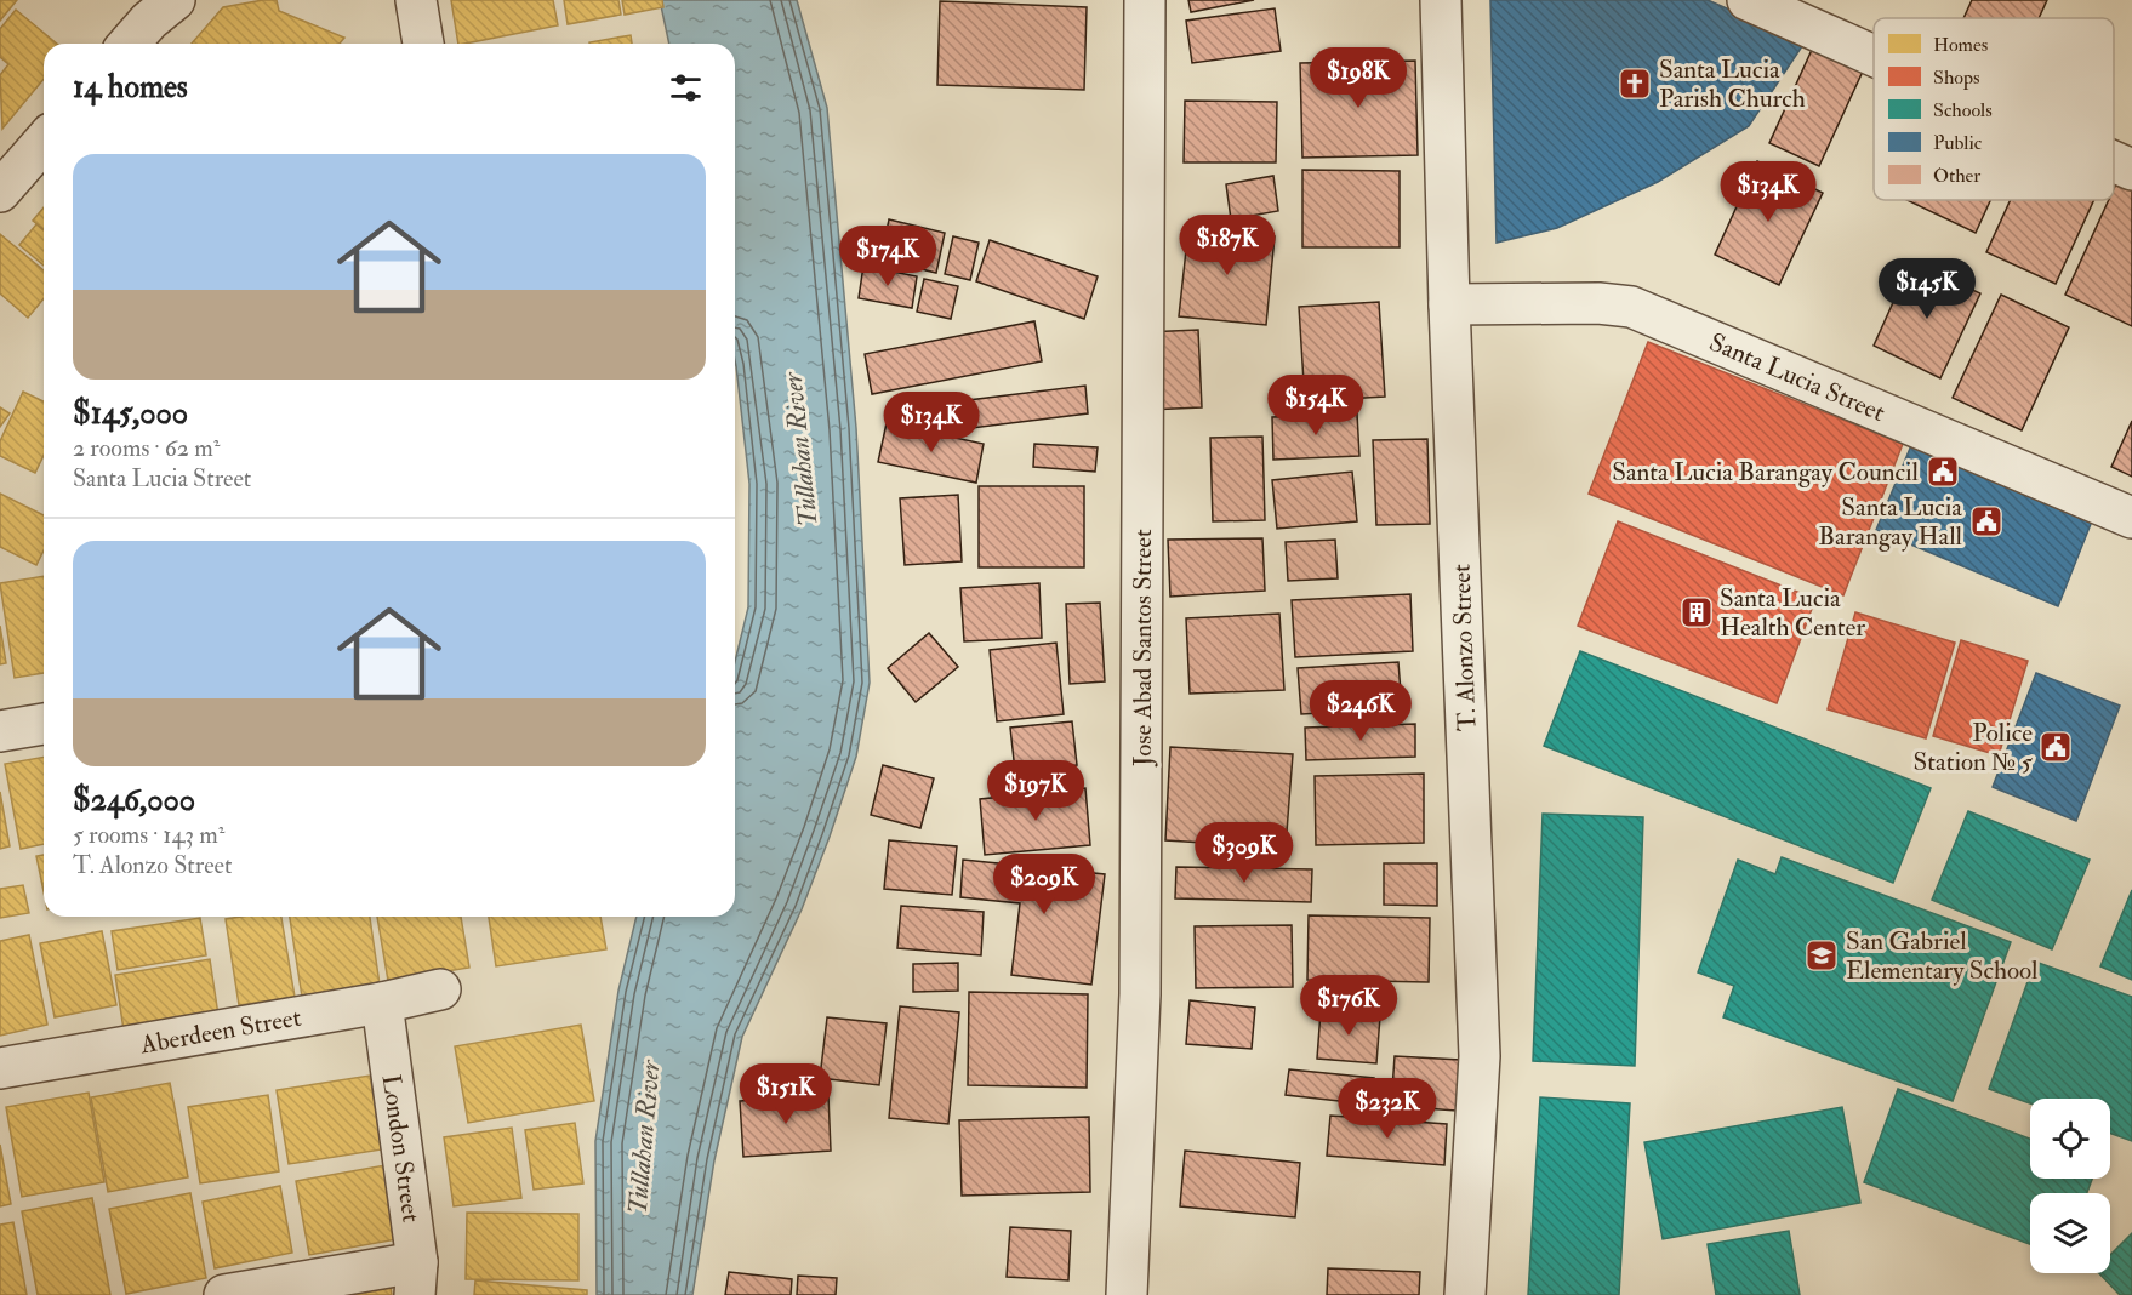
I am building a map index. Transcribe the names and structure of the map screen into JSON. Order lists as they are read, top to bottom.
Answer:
{
  "streets": {
    "street": [
      "Santa Lucia Street",
      "Jose Abad Santos Street",
      "T. Alonzo Street",
      "Aberdeen Street",
      "London Street"
    ]
  },
  "crossings": [
    ["Santa Lucia Street", "T. Alonzo Street"],
    ["Aberdeen Street", "London Street"]
  ],
  "water": ["Tullahan River"],
  "places": {
    "church": ["Santa Lucia Parish Church"],
    "public building": ["Santa Lucia Barangay Council", "Santa Lucia Barangay Hall", "Police Station № 5"],
    "building": ["Santa Lucia Health Center"],
    "school or university": ["San Gabriel Elementary School"]
  },
  "legend": [
    "Homes",
    "Shops",
    "Schools",
    "Public",
    "Other"
  ],
  "page": {
    "heading": "14 homes",
    "price": [
      "$198K",
      "$134K",
      "$187K",
      "$174K",
      "$145K",
      "$154K",
      "$134K",
      "$246K",
      "$197K",
      "$309K",
      "$209K",
      "$176K",
      "$151K",
      "$232K"
    ],
    "list": [
      {
        "name": "$145,000",
        "note": "2 rooms · 62 m² · Santa Lucia Street"
      },
      {
        "name": "$246,000",
        "note": "5 rooms · 143 m² · T. Alonzo Street"
      }
    ]
  }
}
